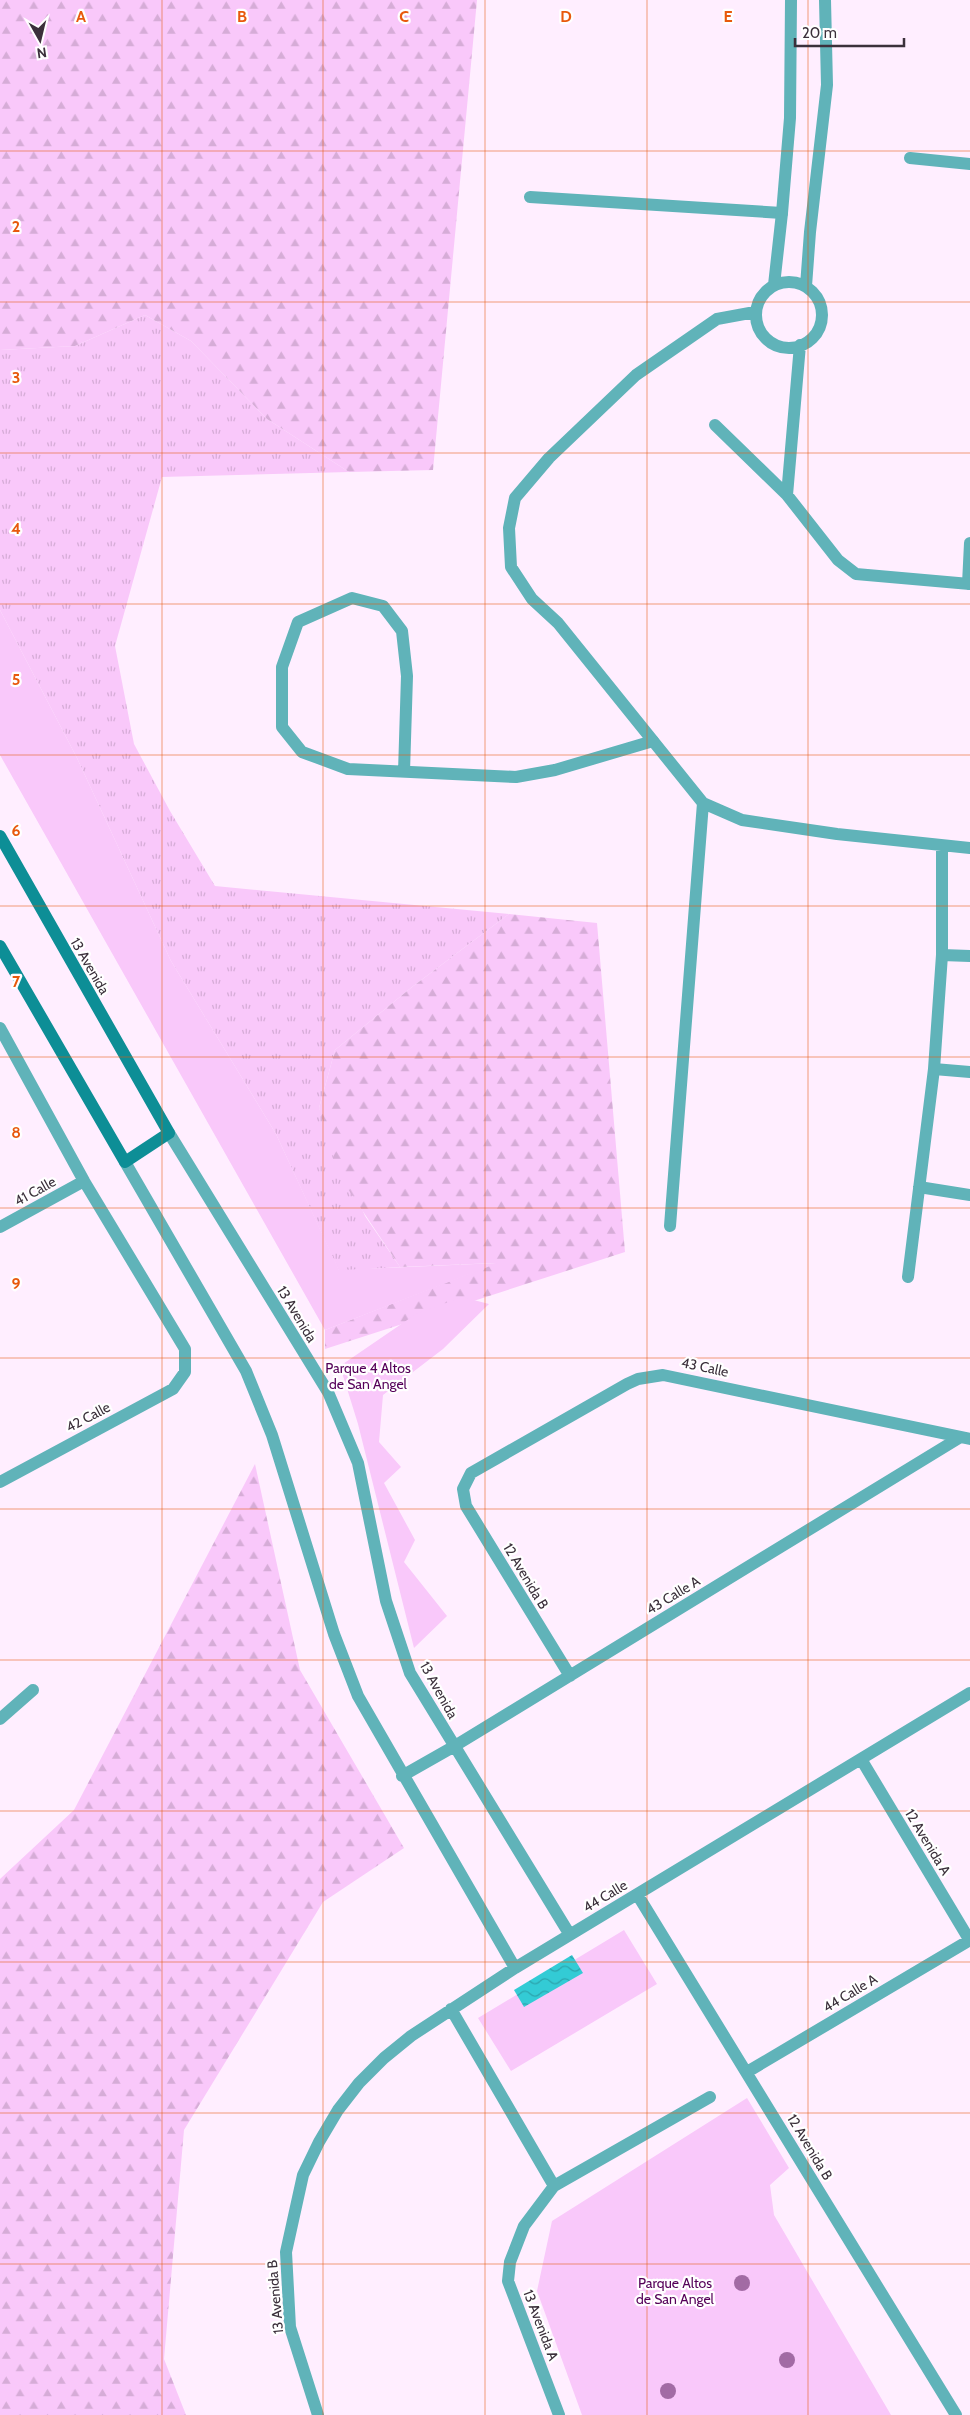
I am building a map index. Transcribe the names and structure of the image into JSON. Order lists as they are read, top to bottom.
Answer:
{
  "streets": {
    "street": [
      "13 Avenida",
      "41 Calle",
      "43 Calle",
      "42 Calle",
      "12 Avenida B",
      "43 Calle A",
      "12 Avenida A",
      "44 Calle",
      "44 Calle A",
      "13 Avenida B",
      "13 Avenida A"
    ]
  },
  "crossings": [
    ["13 Avenida", "43 Calle A"],
    ["13 Avenida", "44 Calle"],
    ["41 Calle", "42 Calle"],
    ["43 Calle", "12 Avenida B"],
    ["43 Calle", "43 Calle A"],
    ["12 Avenida B", "43 Calle A"],
    ["12 Avenida B", "44 Calle"],
    ["12 Avenida B", "44 Calle A"],
    ["12 Avenida A", "44 Calle"],
    ["12 Avenida A", "44 Calle A"],
    ["44 Calle", "13 Avenida B"]
  ],
  "parks": ["Parque 4 Altos de San Angel", "Parque Altos de San Angel"],
  "scale_bar": "20 m",
  "north": "bottom",
  "grid": {
    "columns": [
      "A",
      "B",
      "C",
      "D",
      "E"
    ],
    "rows": [
      "2",
      "3",
      "4",
      "5",
      "6",
      "7",
      "8",
      "9"
    ]
  }
}
